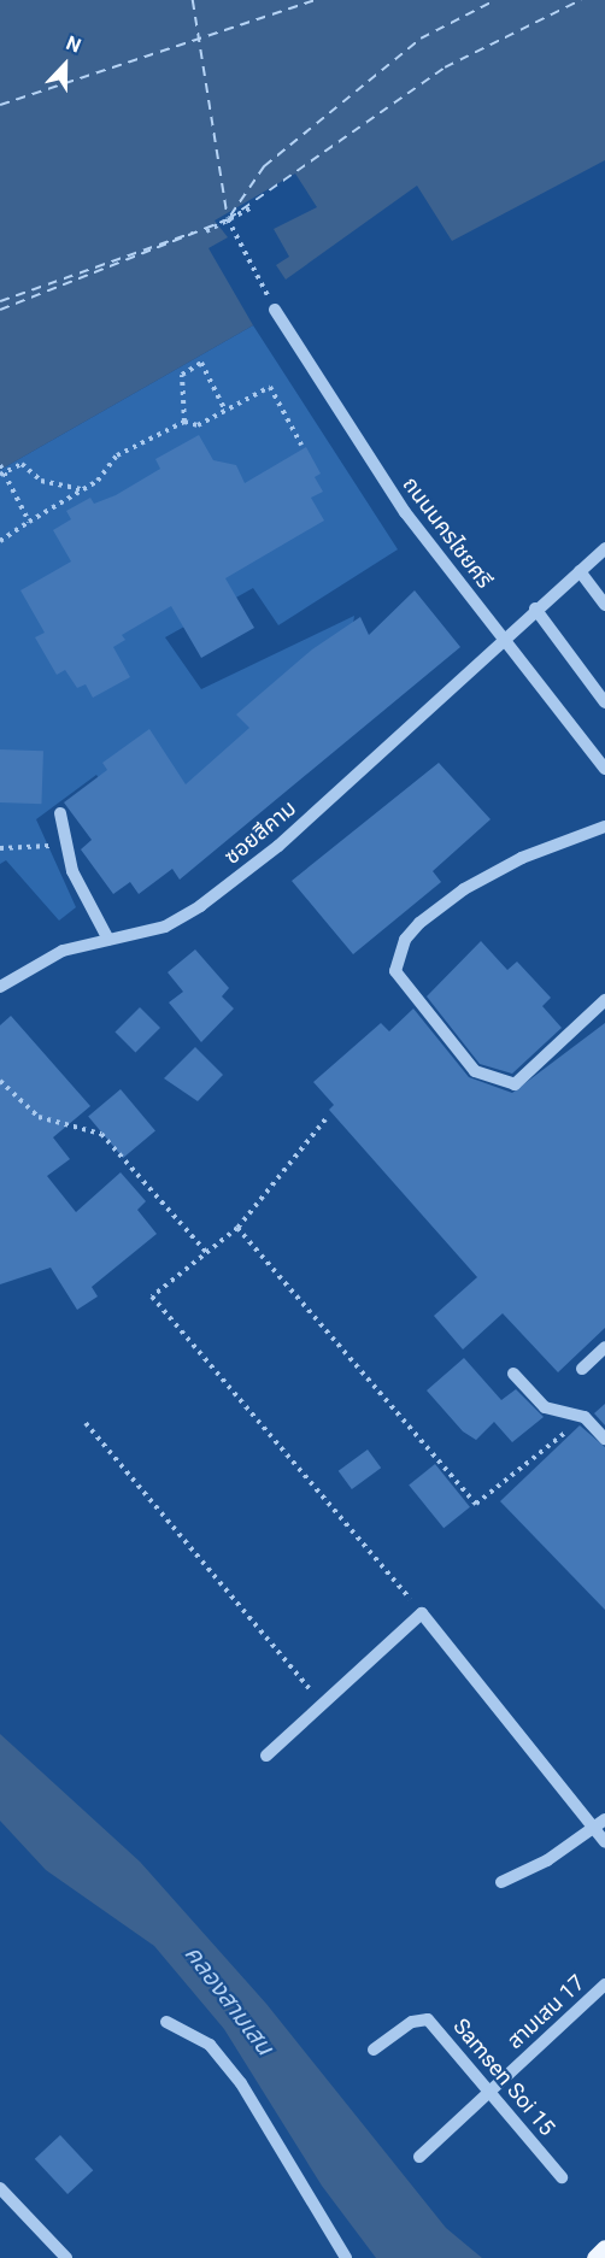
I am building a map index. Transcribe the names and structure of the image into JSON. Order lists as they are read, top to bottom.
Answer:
{
  "streets": {
    "street": [
      "ถนนนครไชยศรี",
      "ซอยสีคาม",
      "สามเสน 17",
      "Samsen Soi 15"
    ]
  },
  "crossings": [
    ["ถนนนครไชยศรี", "ซอยสีคาม"],
    ["สามเสน 17", "Samsen Soi 15"]
  ],
  "water": ["คลองสามเสน"],
  "north": "top"
}
